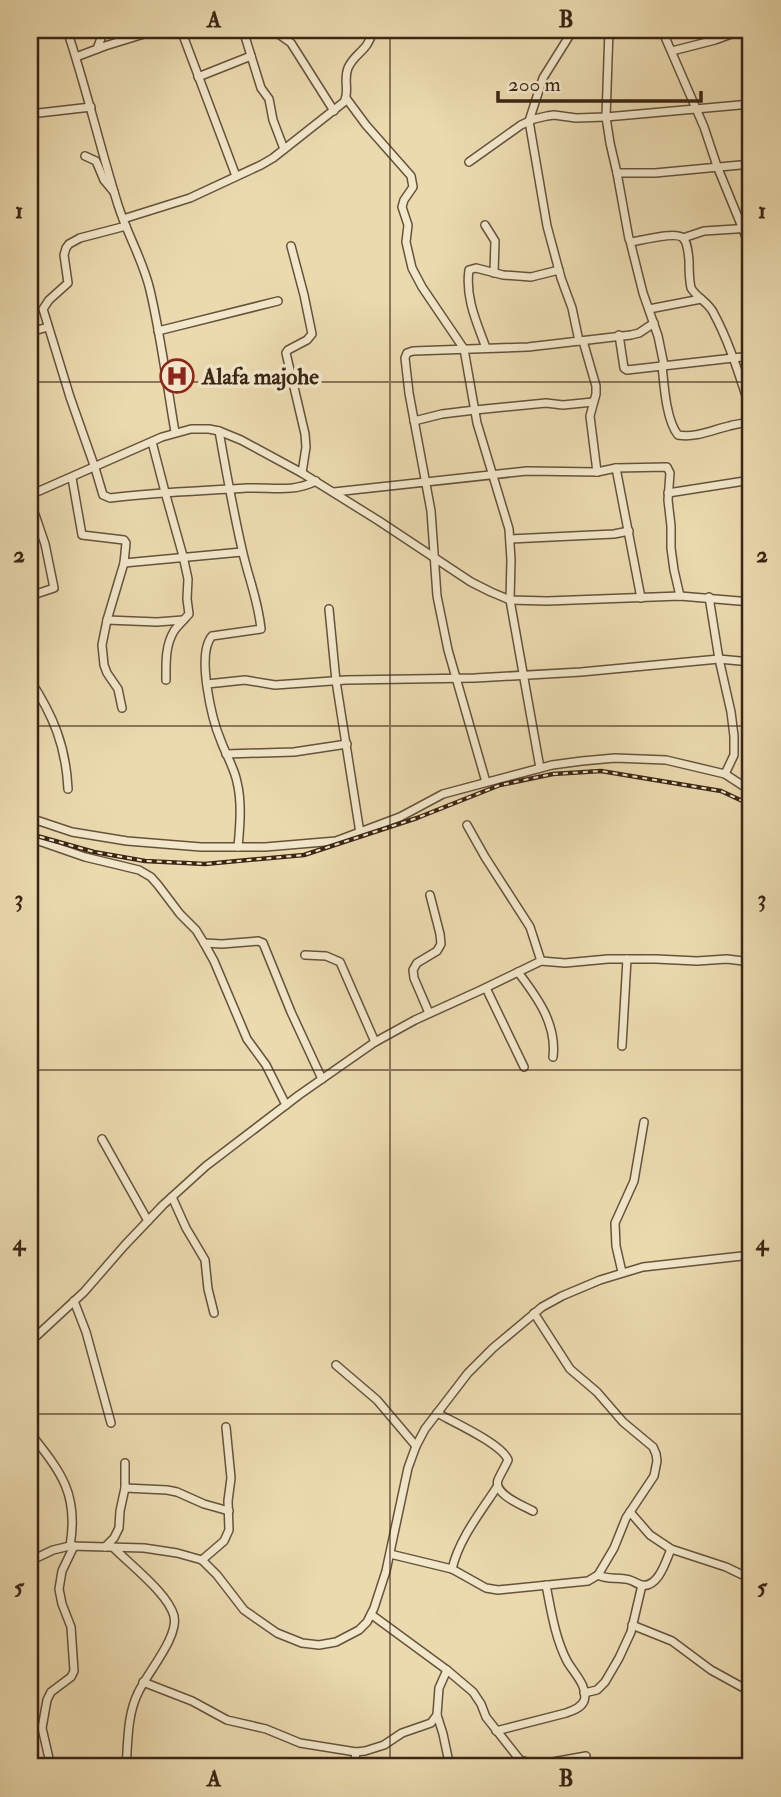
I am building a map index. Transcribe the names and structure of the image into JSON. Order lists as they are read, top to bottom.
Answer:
{
  "places": {
    "hospital": ["Alafa majohe"]
  },
  "scale_bar": "200 m",
  "grid": {
    "columns": ["A", "B"],
    "rows": [
      "1",
      "2",
      "3",
      "4",
      "5"
    ]
  }
}
